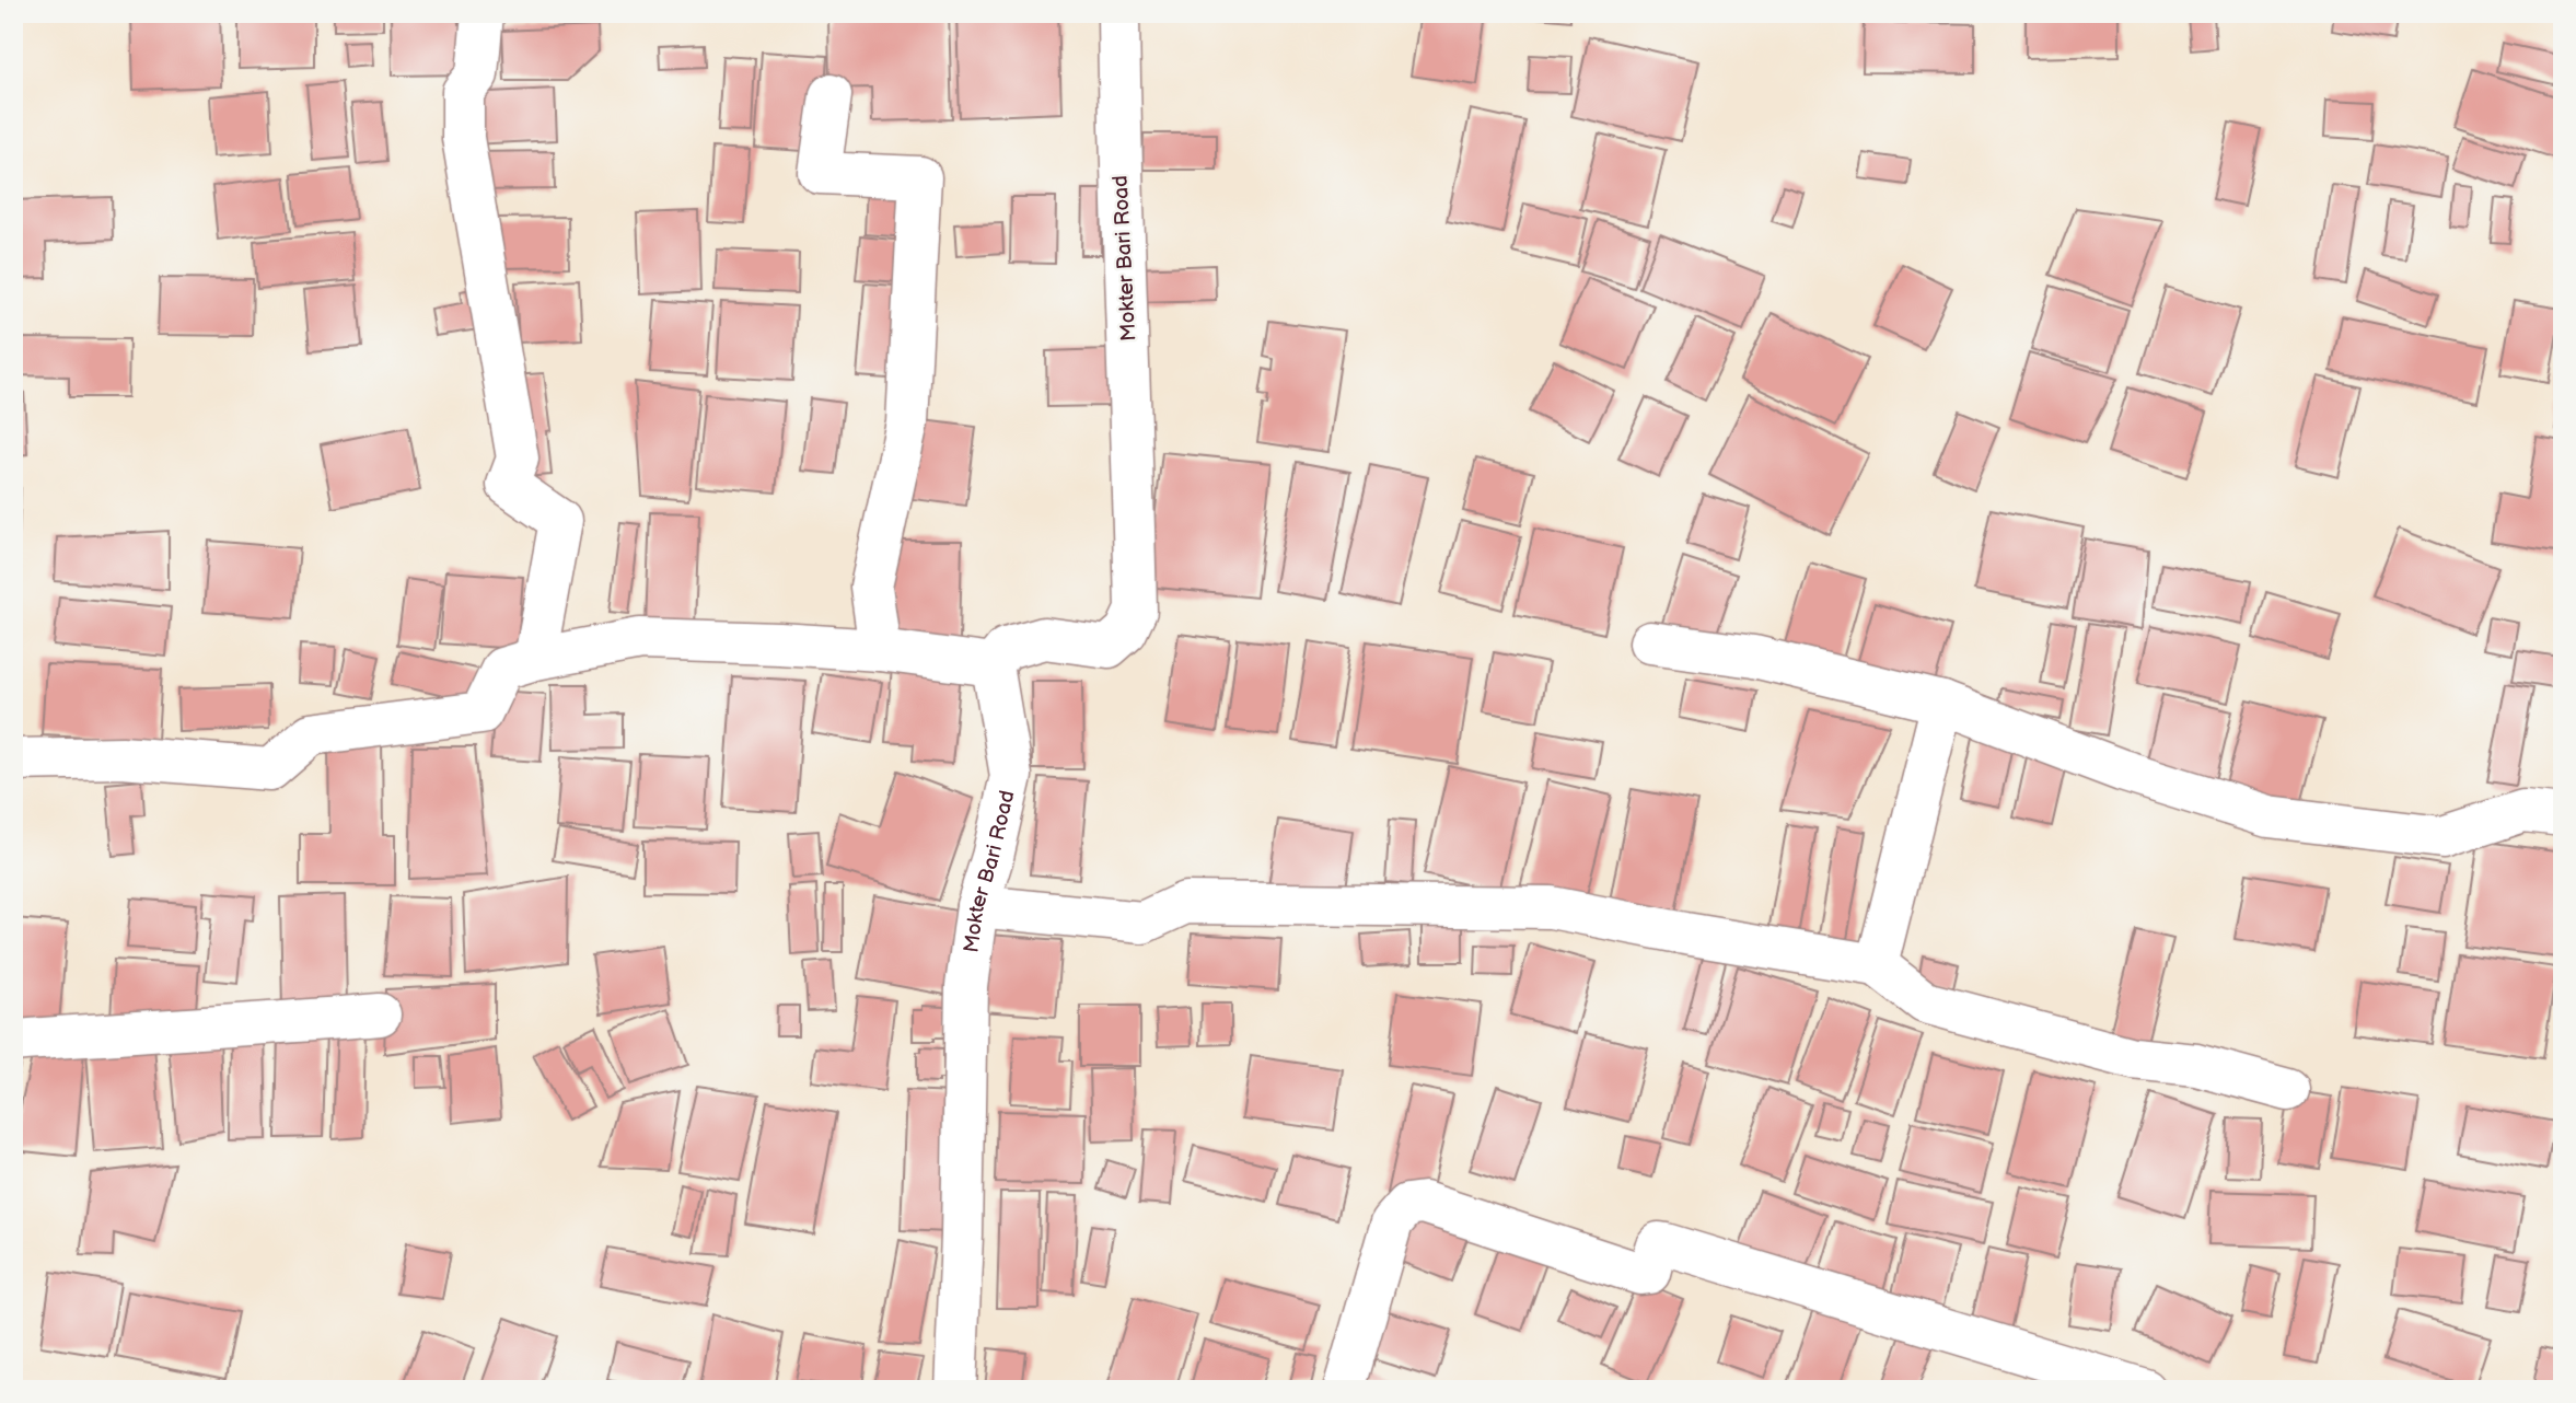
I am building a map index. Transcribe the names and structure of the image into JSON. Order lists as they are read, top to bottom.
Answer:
{
  "streets": {
    "street": ["Mokter Bari Road"]
  }
}
